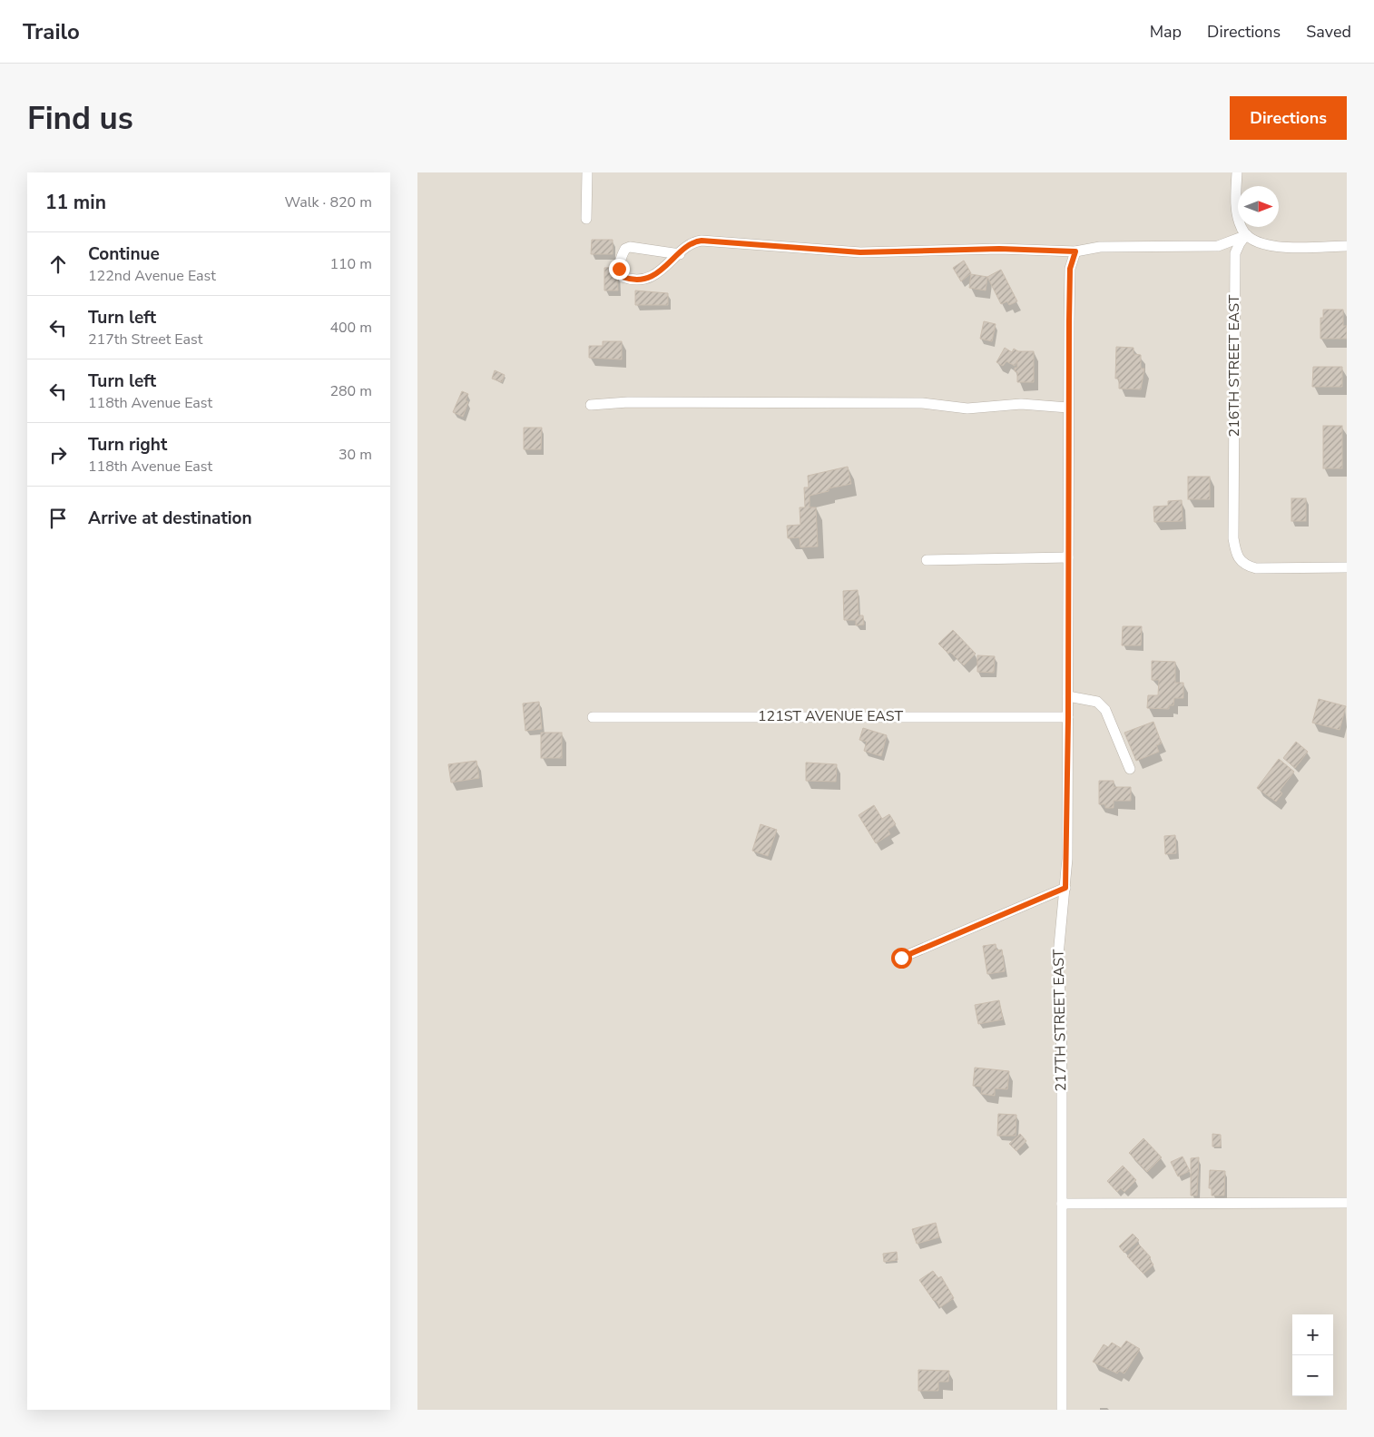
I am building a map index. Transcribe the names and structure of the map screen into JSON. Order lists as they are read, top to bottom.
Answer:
{
  "streets": {
    "street": ["216TH STREET EAST", "121ST AVENUE EAST", "217TH STREET EAST"]
  },
  "crossings": [
    ["121ST AVENUE EAST", "217TH STREET EAST"]
  ],
  "north": "right",
  "page": {
    "header": "Trailo",
    "nav": ["Map", "Directions", "Saved"],
    "buttons": "Directions",
    "title": "Find us",
    "heading": ["11 min", "Walk · 820 m"],
    "list": [
      ["Continue", "122nd Avenue East", "110 m"],
      ["Turn left", "217th Street East", "400 m"],
      ["Turn left", "118th Avenue East", "280 m"],
      ["Turn right", "118th Avenue East", "30 m"],
      "Arrive at destination"
    ],
    "map_buttons": ["+", "−"]
  }
}
